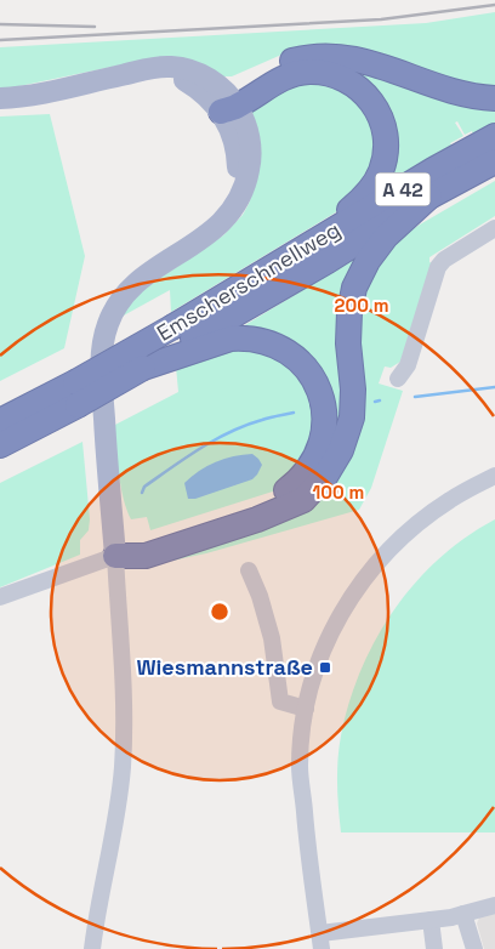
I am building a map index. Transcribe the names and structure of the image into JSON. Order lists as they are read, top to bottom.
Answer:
{
  "streets": {
    "highway": ["A 42", "Emscherschnellweg"]
  },
  "places": {
    "transit": ["Wiesmannstraße"]
  },
  "rings": ["200 m", "100 m"]
}
